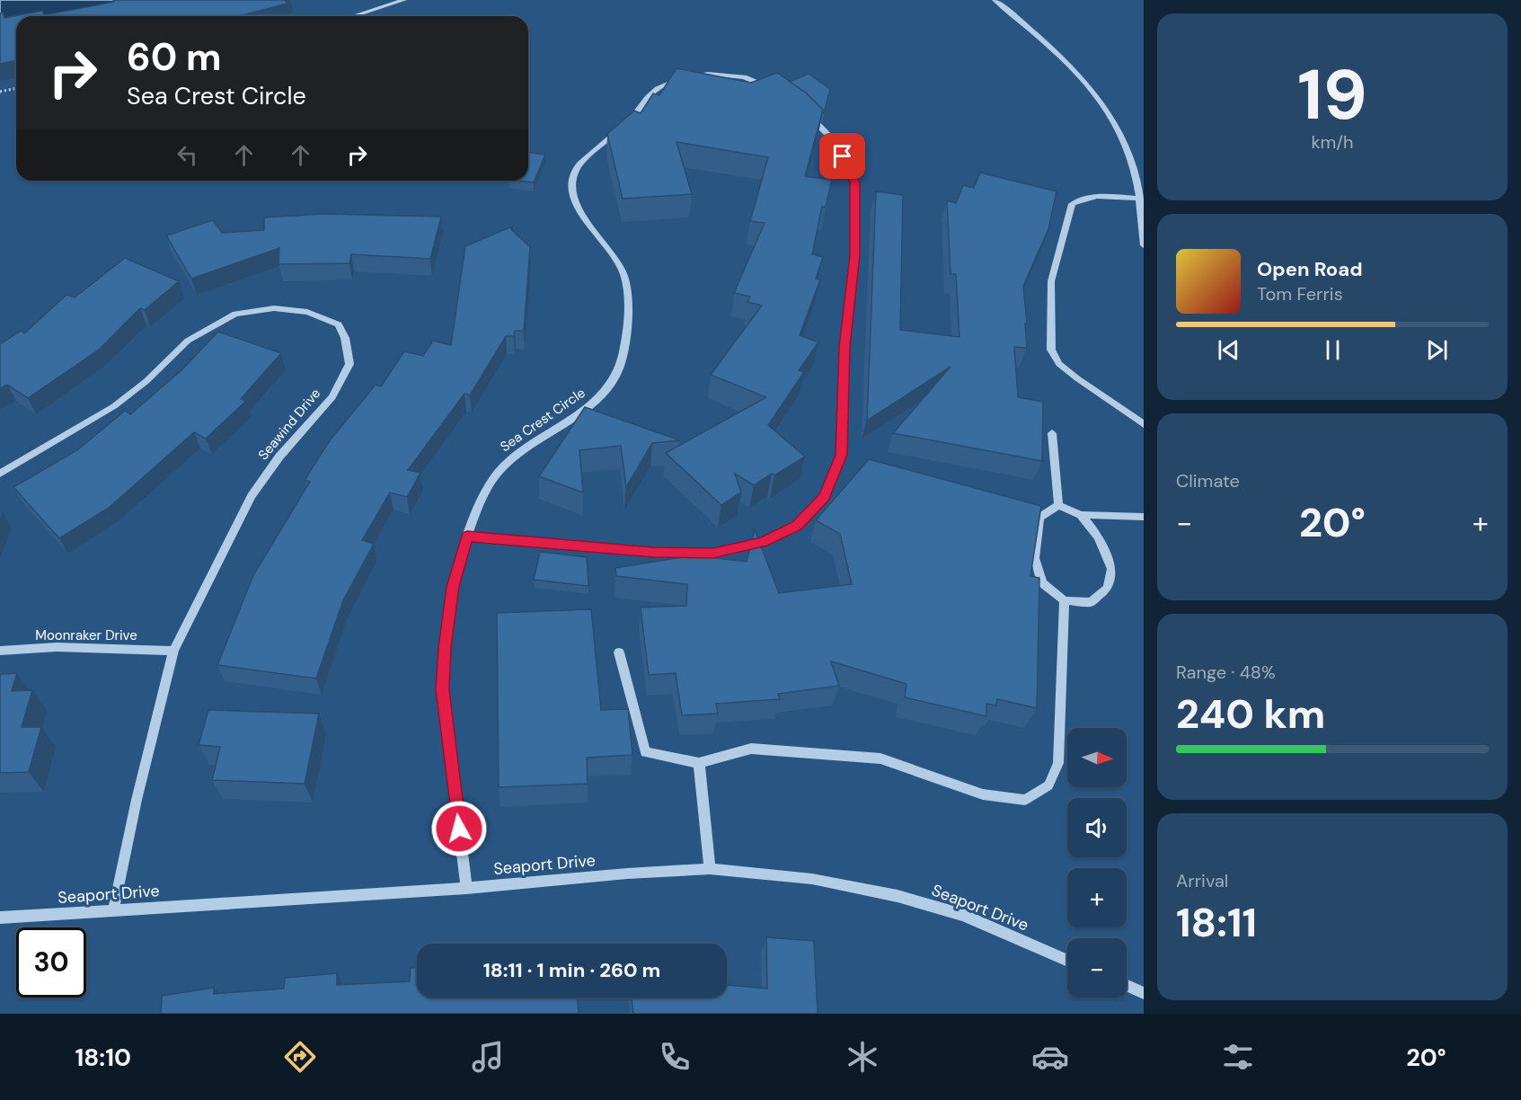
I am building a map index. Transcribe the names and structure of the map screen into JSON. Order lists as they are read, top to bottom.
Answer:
{
  "streets": {
    "street": [
      "Sea Crest Circle",
      "Seawind Drive",
      "Moonraker Drive",
      "Seaport Drive"
    ]
  },
  "crossings": [
    ["Sea Crest Circle", "Seaport Drive"],
    ["Seawind Drive", "Moonraker Drive"],
    ["Seawind Drive", "Seaport Drive"]
  ],
  "north": "right",
  "page": {
    "tile": [
      ["19", "km/h"],
      "Climate",
      ["Range · 48%", "240 km"],
      ["Arrival", "18:11"]
    ],
    "turn": ["60 m", "Sea Crest Circle"],
    "song": ["Open Road", "Tom Ferris"],
    "heat": ["−", "20°", "+"],
    "map_buttons": ["+", "−"],
    "limit": "30",
    "trip": "18:11 · 1 min · 260 m",
    "tabs": ["18:10", "20°"]
  }
}
